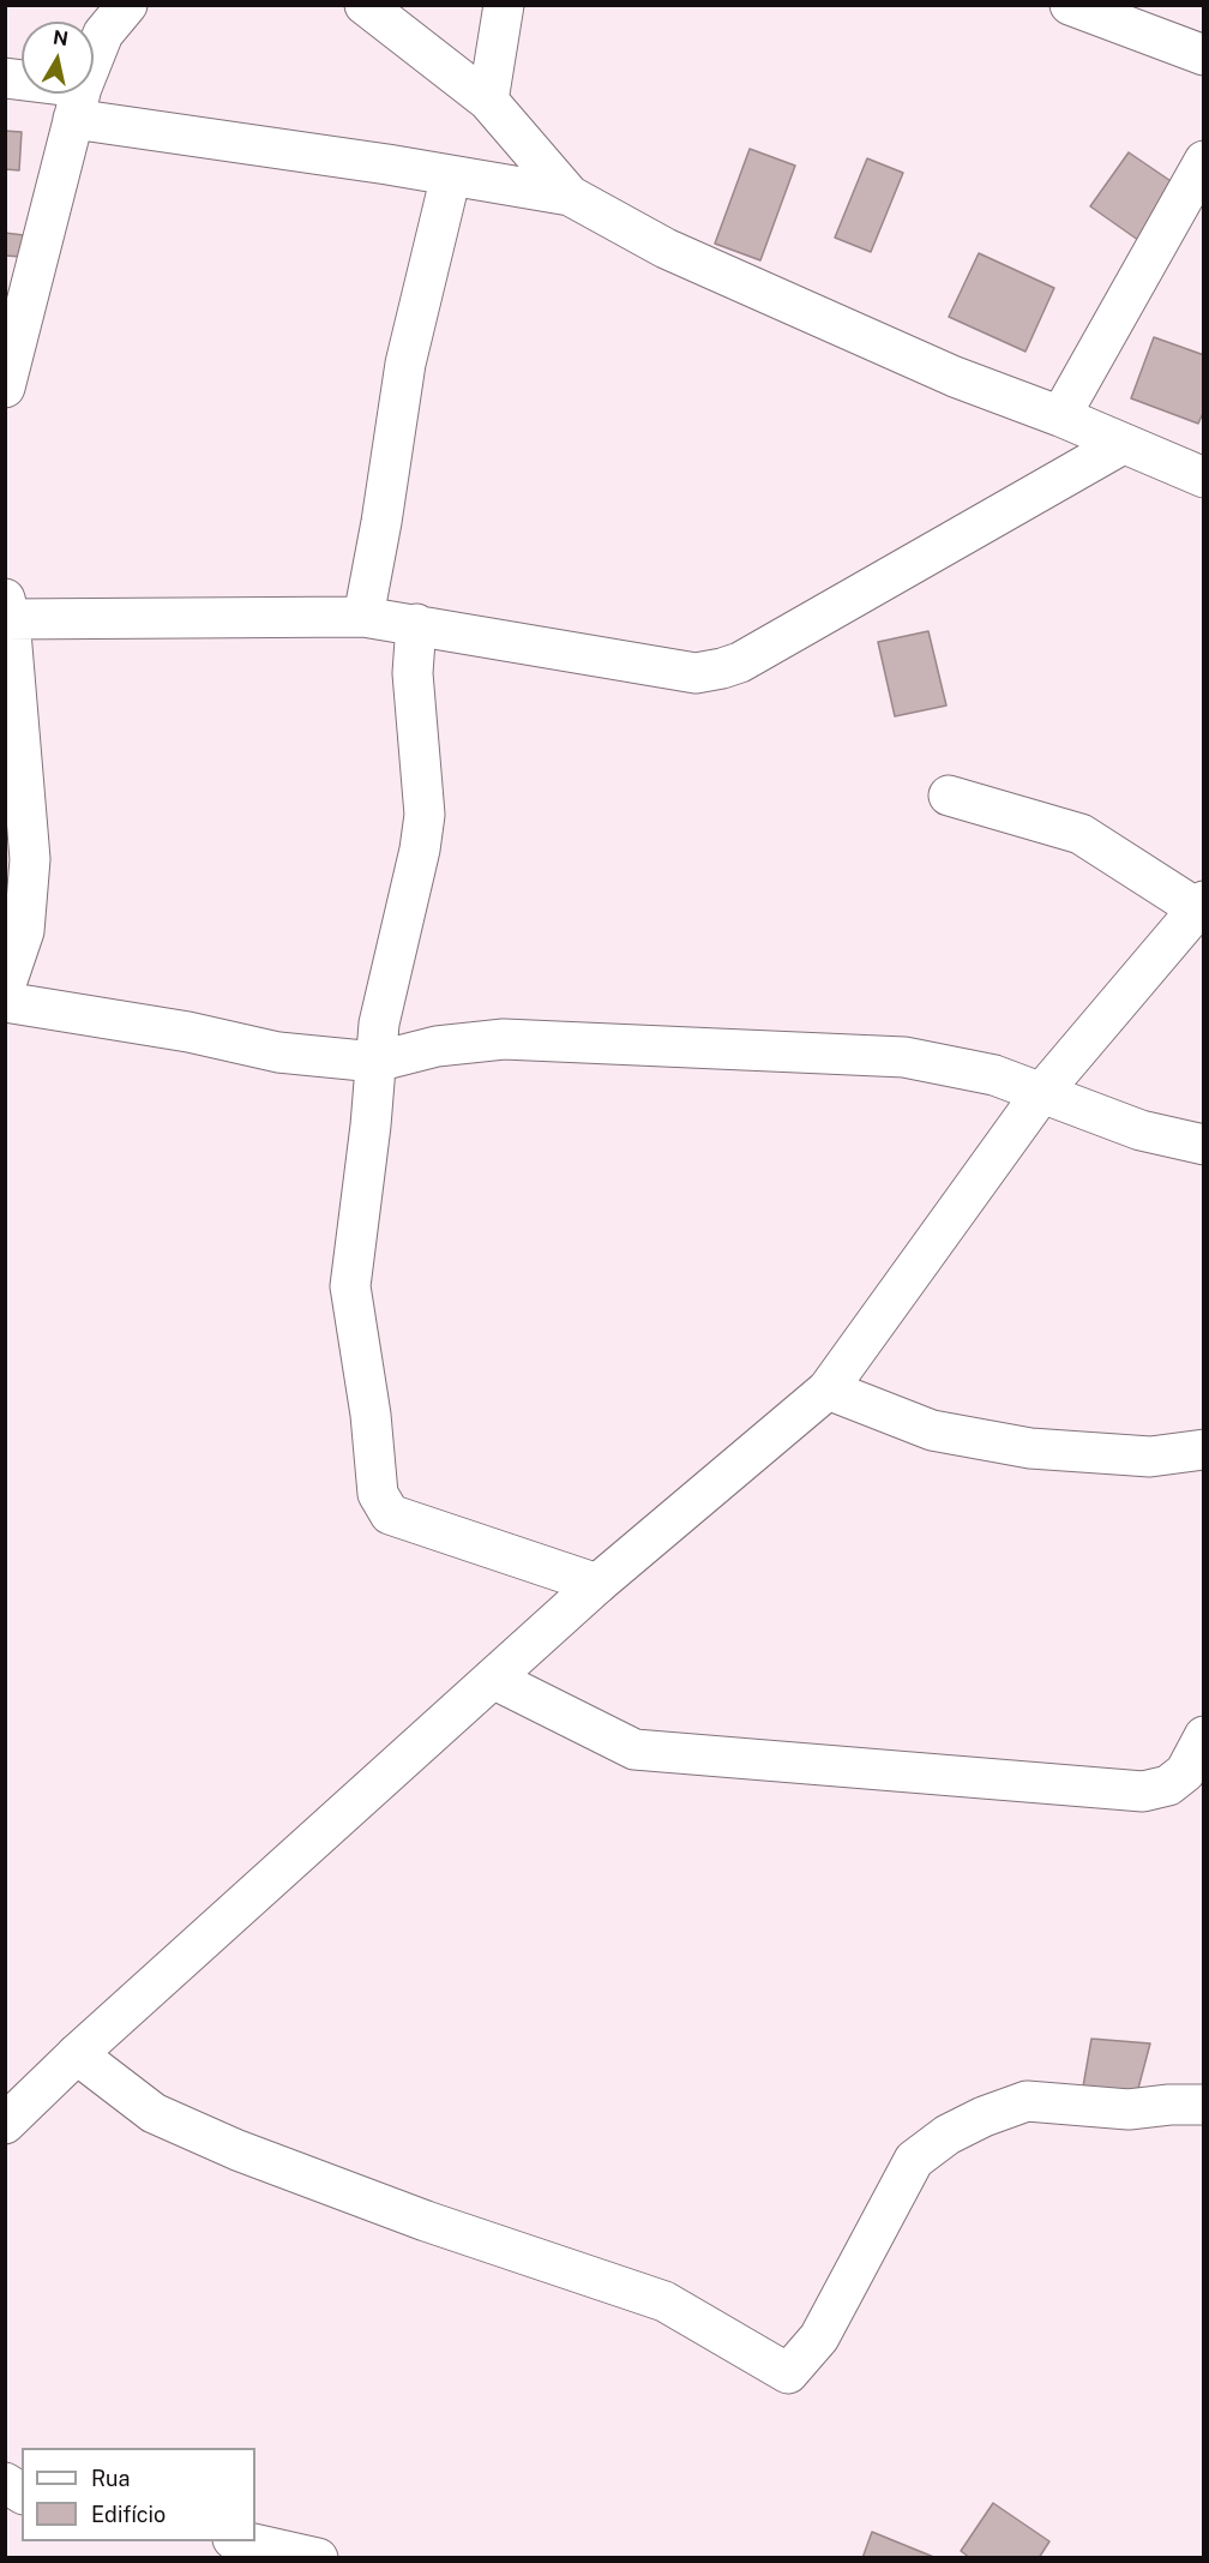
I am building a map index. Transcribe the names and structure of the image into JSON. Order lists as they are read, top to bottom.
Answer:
{
  "legend": ["Rua", "Edifício"],
  "north": "top"
}
